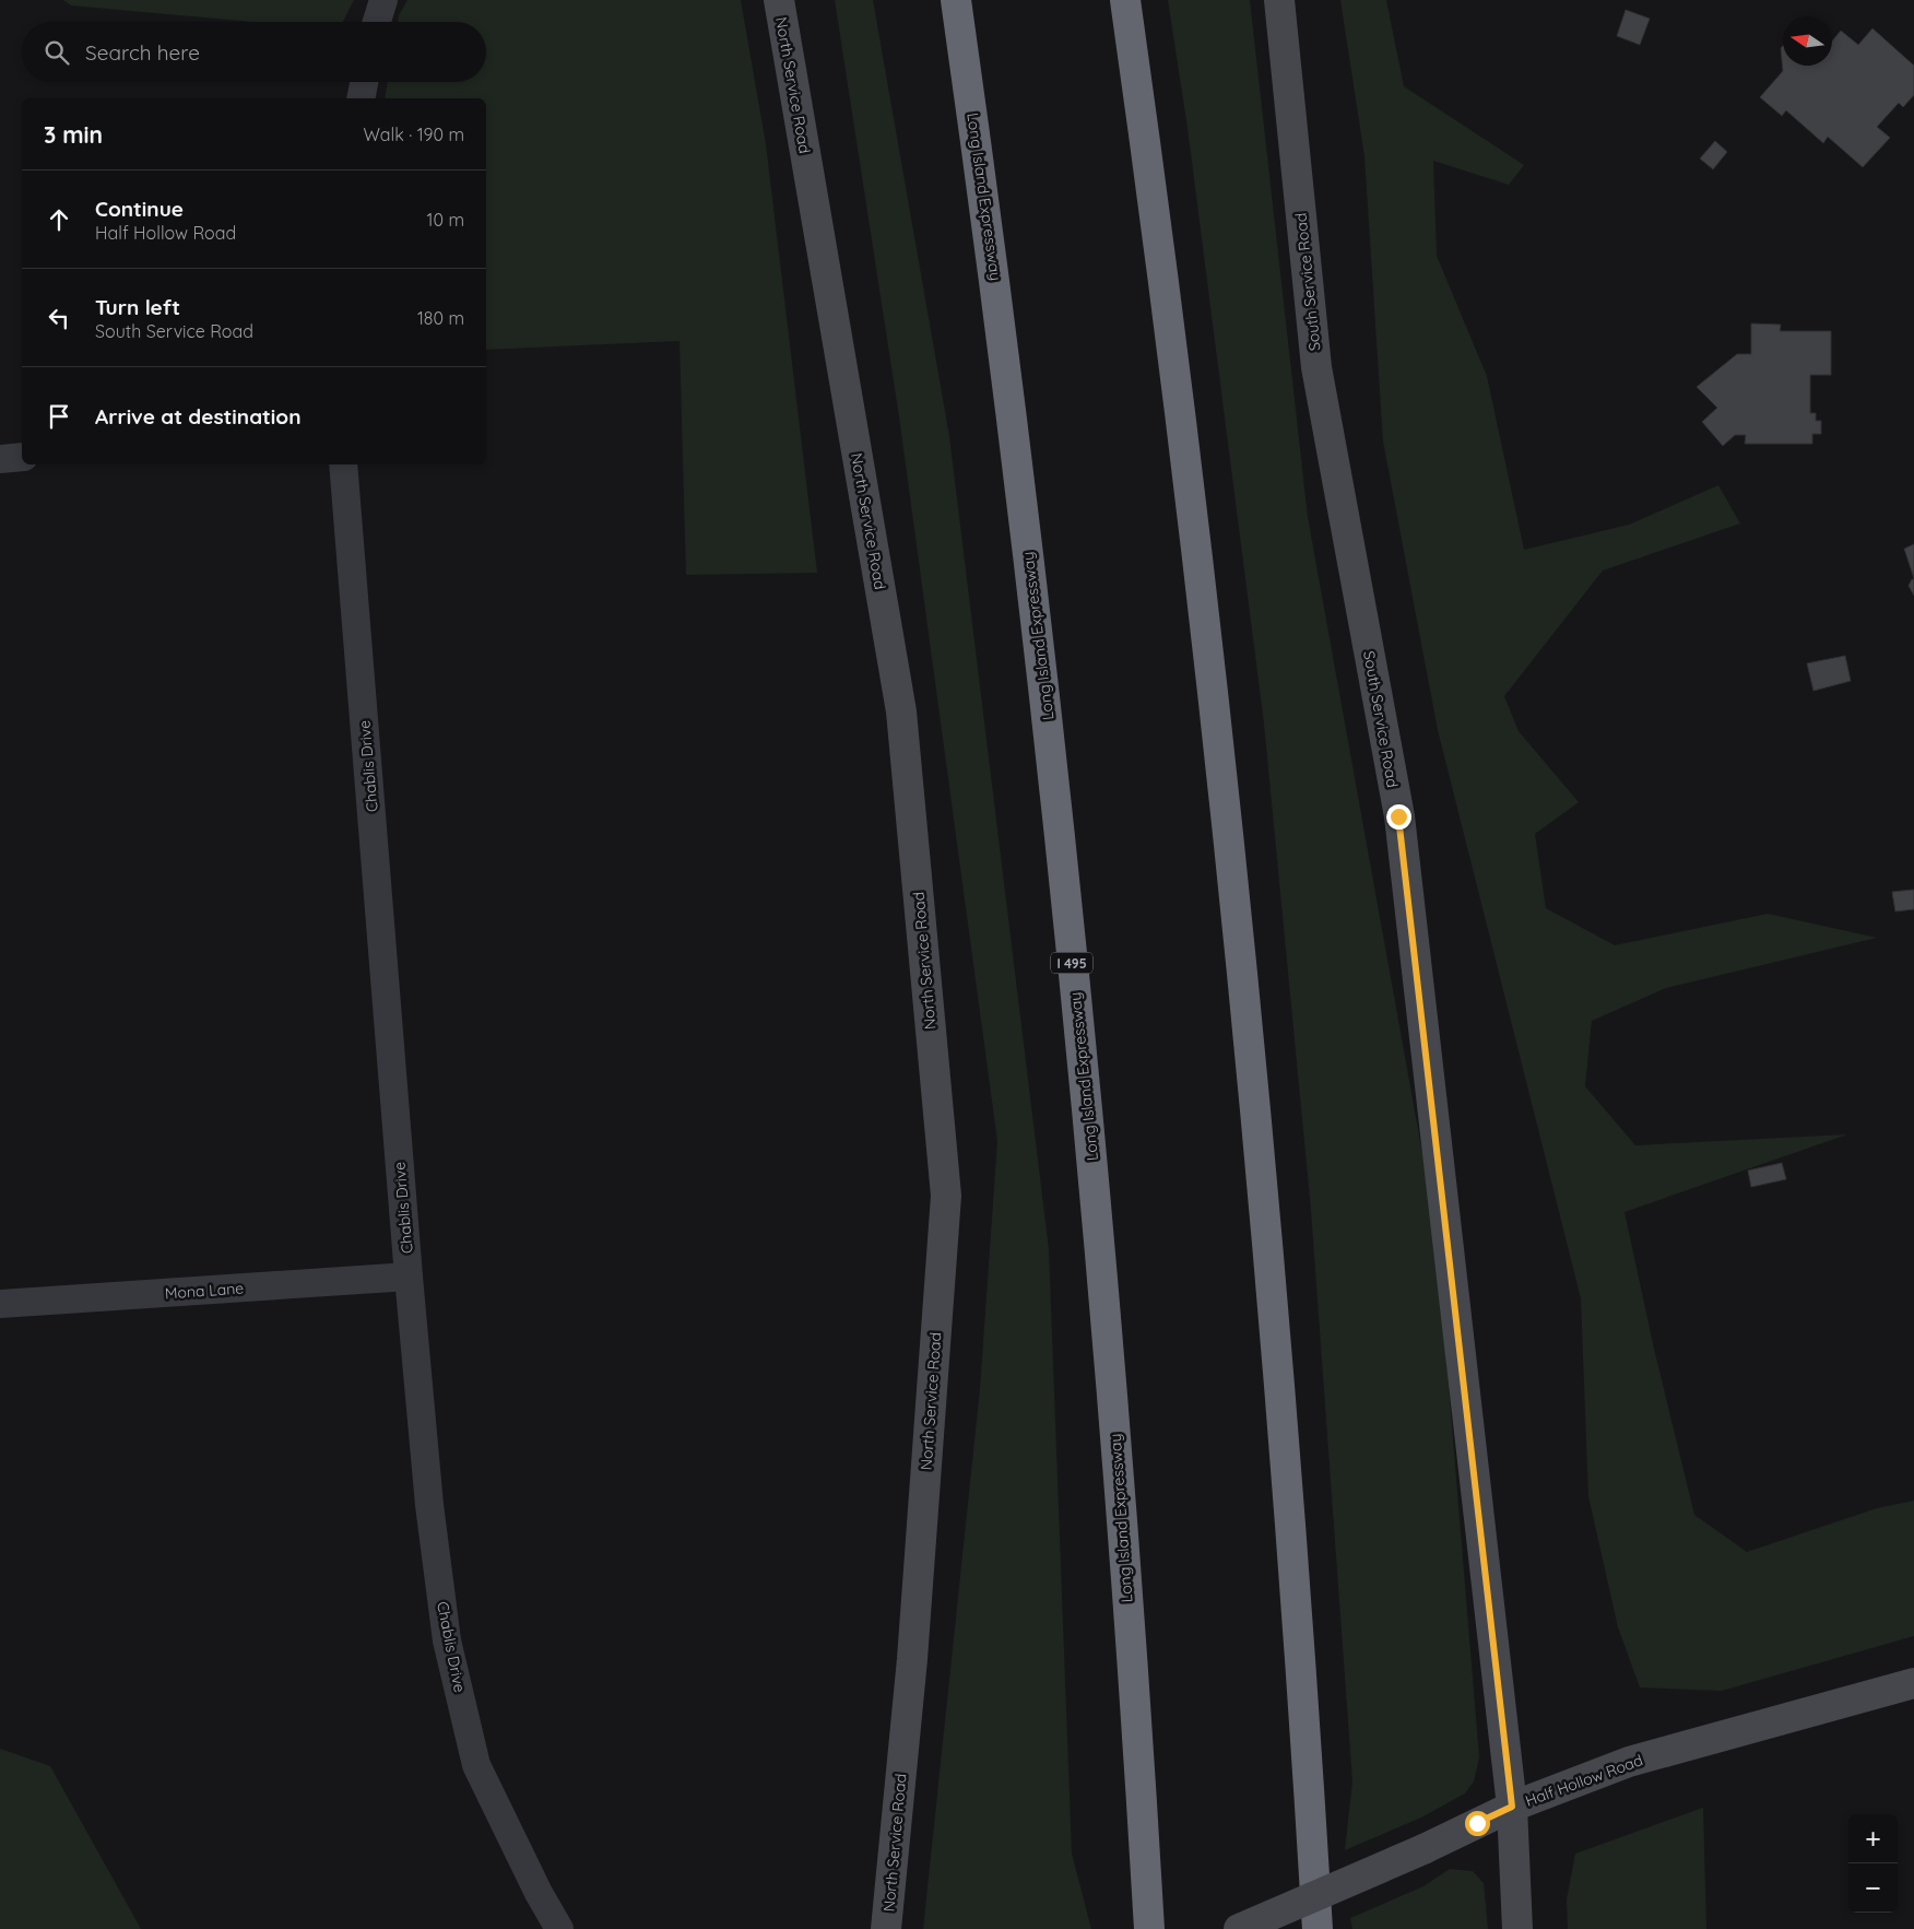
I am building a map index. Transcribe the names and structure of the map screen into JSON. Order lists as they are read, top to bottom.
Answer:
{
  "streets": {
    "highway": ["Long Island Expressway", "I 495"],
    "main road": ["North Service Road", "South Service Road", "Half Hollow Road"],
    "street": ["Chablis Drive", "Mona Lane"]
  },
  "crossings": [
    ["South Service Road", "Half Hollow Road"],
    ["Chablis Drive", "Mona Lane"]
  ],
  "north": "left",
  "page": {
    "search": "Search here",
    "heading": ["3 min", "Walk · 190 m"],
    "list": [
      ["Continue", "Half Hollow Road", "10 m"],
      ["Turn left", "South Service Road", "180 m"],
      "Arrive at destination"
    ],
    "map_buttons": ["+", "−"]
  }
}
